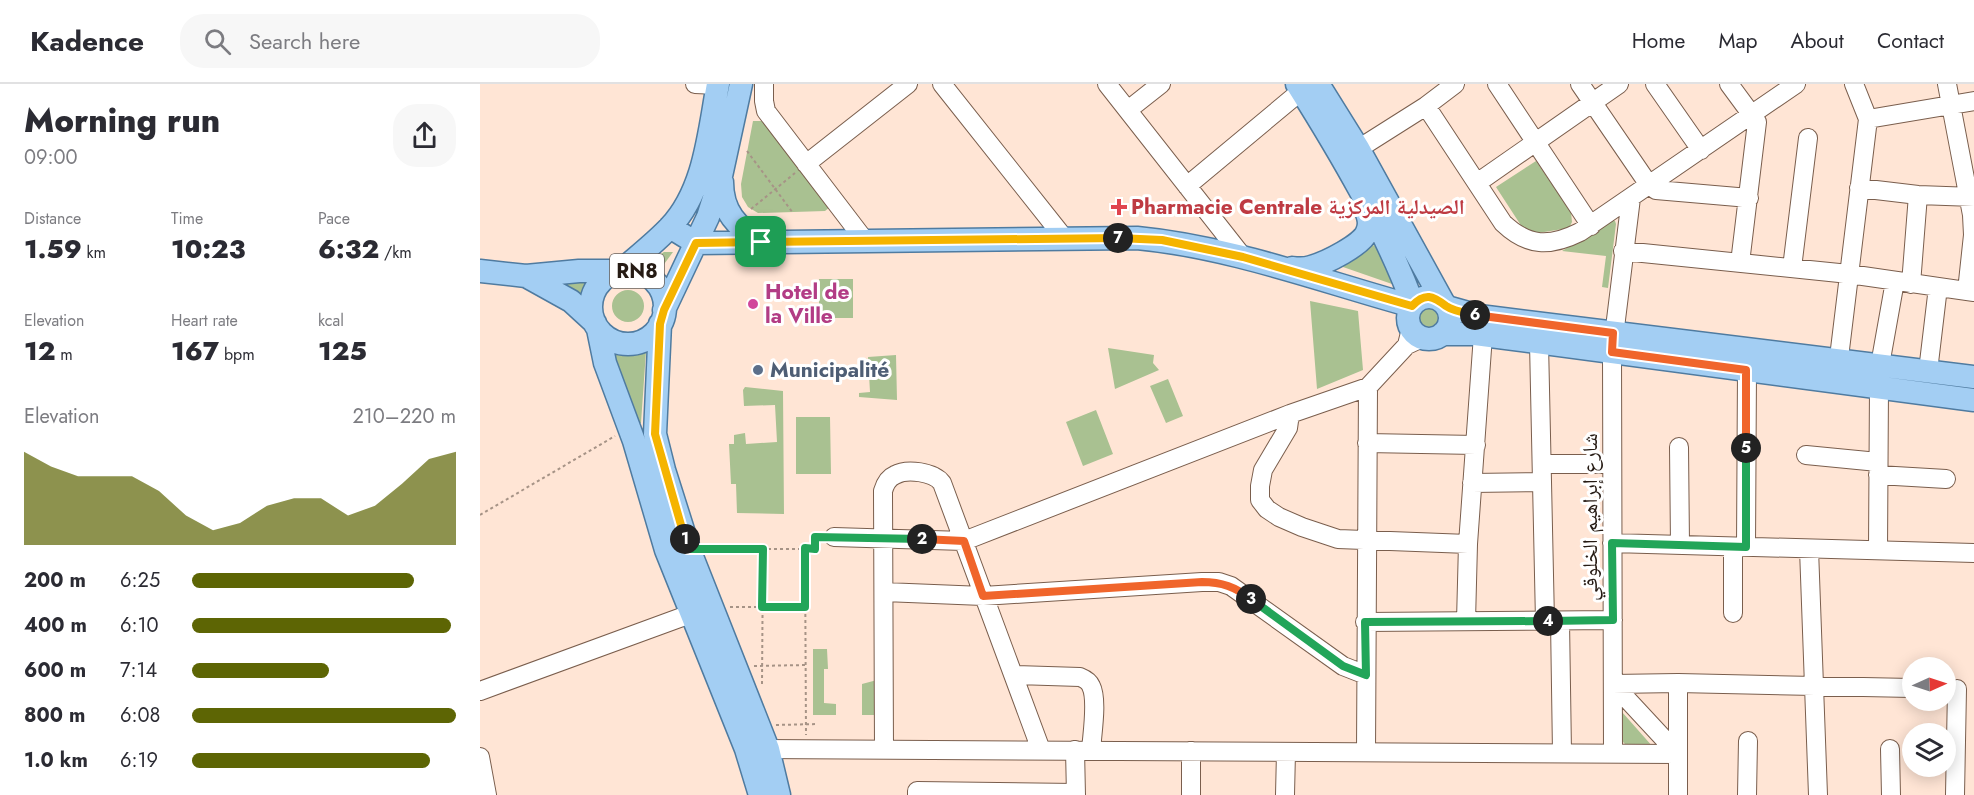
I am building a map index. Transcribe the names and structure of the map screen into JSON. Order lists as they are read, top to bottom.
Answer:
{
  "streets": {
    "main road": ["RN8"],
    "street": ["شارع إبراهيم الخلوقي"]
  },
  "places": {
    "health": ["Pharmacie Centrale الصيدلية المركزية"],
    "other": ["Hotel de la Ville", "Municipalité"]
  },
  "north": "right",
  "page": {
    "header": "Kadence",
    "search": "Search here",
    "nav": [
      "Home",
      "Map",
      "About",
      "Contact"
    ],
    "heading": ["Morning run", "09:00"],
    "stats": [
      ["Distance", "1.59 km"],
      ["Time", "10:23"],
      ["Pace", "6:32 /km"],
      ["Elevation", "12 m"],
      ["Heart rate", "167 bpm"],
      ["kcal", "125"]
    ],
    "pins": [
      "7",
      "6",
      "5",
      "1",
      "2",
      "3",
      "4"
    ],
    "chart": ["Elevation", "210–220 m"],
    "list": [
      {
        "name": "200 m",
        "note": "6:25"
      },
      {
        "name": "400 m",
        "note": "6:10"
      },
      {
        "name": "600 m",
        "note": "7:14"
      },
      {
        "name": "800 m",
        "note": "6:08"
      },
      {
        "name": "1.0 km",
        "note": "6:19"
      }
    ]
  }
}
